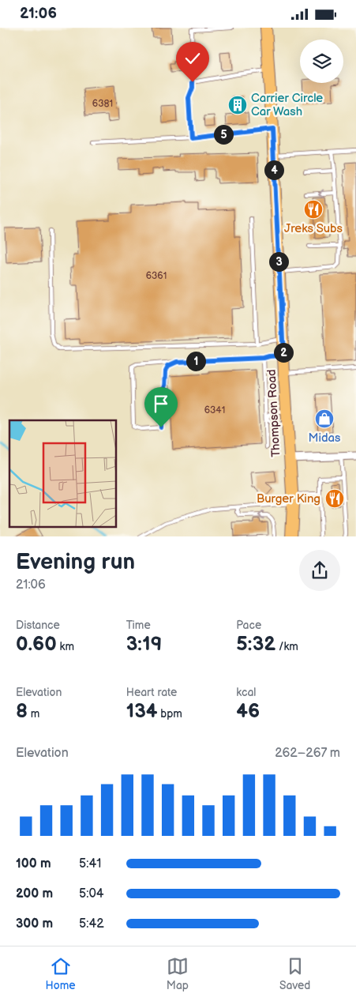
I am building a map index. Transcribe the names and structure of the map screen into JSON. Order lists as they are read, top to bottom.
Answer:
{
  "streets": {
    "main road": ["Thompson Road"]
  },
  "places": {
    "building": ["Carrier Circle Car Wash"],
    "restaurant": ["Jreks Subs", "Burger King"],
    "shop": ["Midas"]
  },
  "house_numbers": ["6381", "6361", "6341"],
  "page": {
    "status": "21:06",
    "pins": [
      "5",
      "4",
      "3",
      "2",
      "1"
    ],
    "heading": ["Evening run", "21:06"],
    "stats": [
      ["Distance", "0.60 km"],
      ["Time", "3:19"],
      ["Pace", "5:32 /km"],
      ["Elevation", "8 m"],
      ["Heart rate", "134 bpm"],
      ["kcal", "46"]
    ],
    "chart": ["Elevation", "262–267 m"],
    "list": [
      {
        "name": "100 m",
        "note": "5:41"
      },
      {
        "name": "200 m",
        "note": "5:04"
      },
      {
        "name": "300 m",
        "note": "5:42"
      }
    ],
    "tabs": ["Home", "Map", "Saved"]
  }
}
